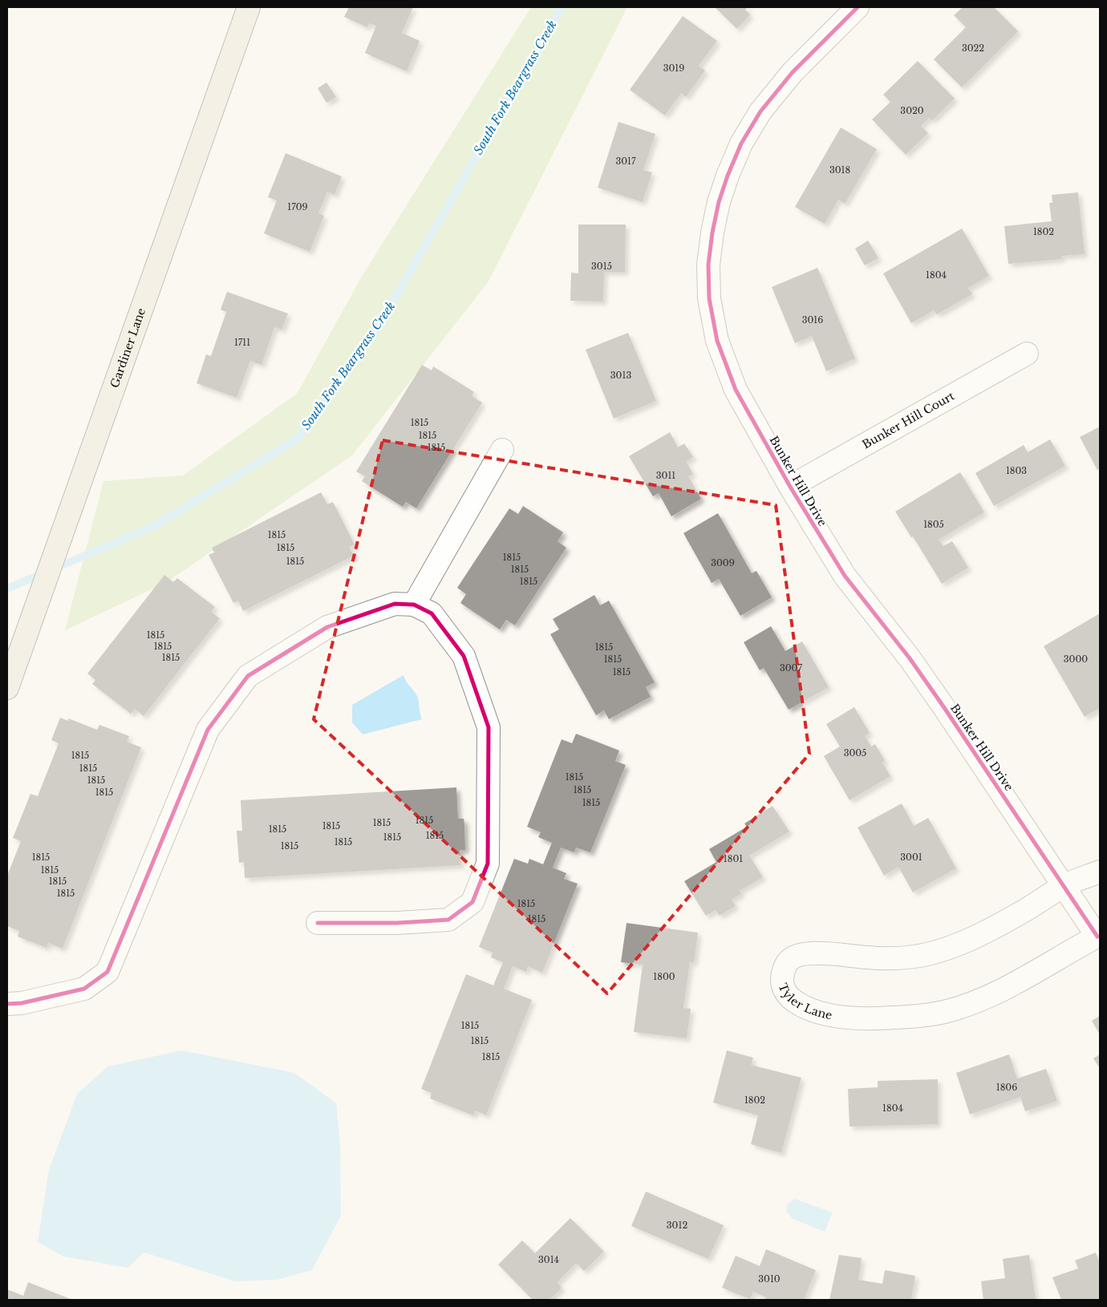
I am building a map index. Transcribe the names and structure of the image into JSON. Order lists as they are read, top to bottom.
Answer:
{
  "streets": {
    "main road": ["Gardiner Lane"],
    "street": ["Bunker Hill Court", "Bunker Hill Drive", "Tyler Lane"]
  },
  "crossings": [
    ["Bunker Hill Court", "Bunker Hill Drive"],
    ["Bunker Hill Drive", "Tyler Lane"]
  ],
  "water": ["South Fork Beargrass Creek"],
  "house_numbers": [
    "3022",
    "3019",
    "3020",
    "3017",
    "3018",
    "1709",
    "1802",
    "3015",
    "1804",
    "3016",
    "1711",
    "3013",
    "1815",
    "1815",
    "1815",
    "1803",
    "3011",
    "1805",
    "1815",
    "1815",
    "1815",
    "1815",
    "3009",
    "1815",
    "1815",
    "1815",
    "1815",
    "1815",
    "1815",
    "1815",
    "3000",
    "3007",
    "1815",
    "3005",
    "1815",
    "1815",
    "1815",
    "1815",
    "1815",
    "1815",
    "1815",
    "1815",
    "1815",
    "1815",
    "1815",
    "1815",
    "1815",
    "1815",
    "1815",
    "1815",
    "3001",
    "1801",
    "1815",
    "1815",
    "1815",
    "1815",
    "1815",
    "1800",
    "1815",
    "1815",
    "1815",
    "1806",
    "1802",
    "1804",
    "3012",
    "3014",
    "3010"
  ]
}
